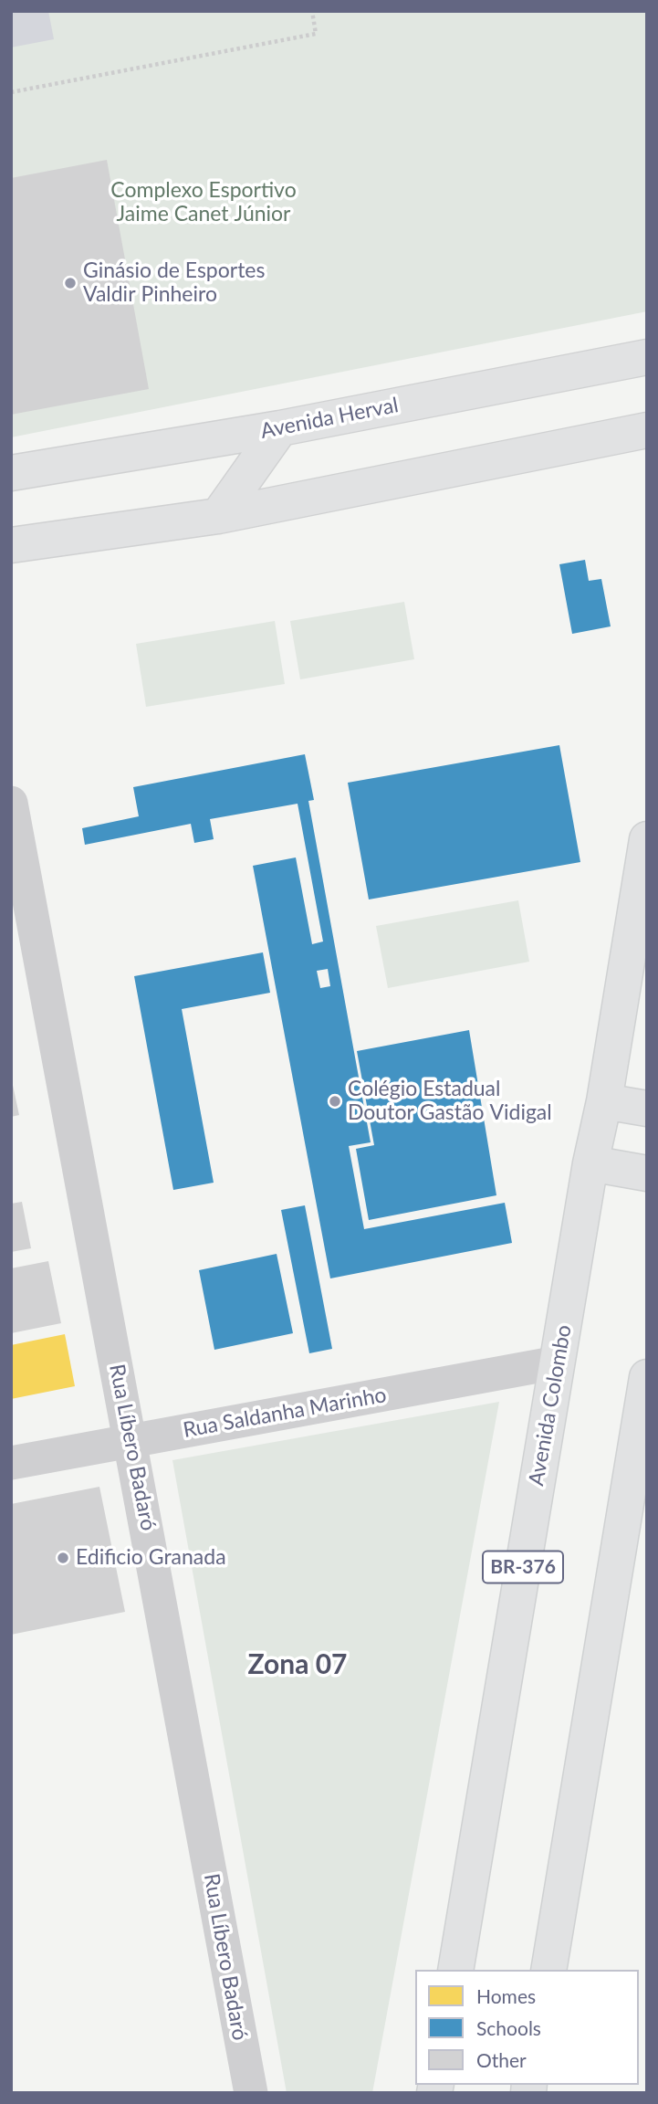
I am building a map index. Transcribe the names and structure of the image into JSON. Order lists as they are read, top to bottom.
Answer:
{
  "streets": {
    "main road": ["Avenida Herval", "Avenida Colombo", "BR-376"],
    "street": ["Rua Saldanha Marinho", "Rua Líbero Badaró"]
  },
  "crossings": [
    ["Avenida Colombo", "Rua Saldanha Marinho"],
    ["Rua Saldanha Marinho", "Rua Líbero Badaró"]
  ],
  "districts": ["Zona 07"],
  "parks": ["Complexo Esportivo Jaime Canet Júnior"],
  "places": ["Ginásio de Esportes Valdir Pinheiro", "Colégio Estadual Doutor Gastão Vidigal", "Edificio Granada"],
  "legend": ["Homes", "Schools", "Other"]
}
